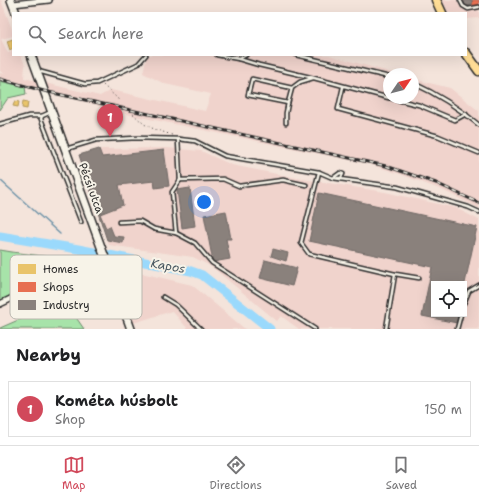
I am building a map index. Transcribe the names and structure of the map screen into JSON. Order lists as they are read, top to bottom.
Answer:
{
  "streets": {
    "street": ["Pécsi utca"]
  },
  "water": ["Kapos"],
  "legend": ["Homes", "Shops", "Industry"],
  "north": "top right",
  "page": {
    "search": "Search here",
    "pins": "1",
    "heading": "Nearby",
    "list": [
      {
        "mark": "1",
        "name": "Kométa húsbolt",
        "note": "Shop",
        "value": "150 m"
      }
    ],
    "nav": ["Map", "Directions", "Saved"]
  }
}
